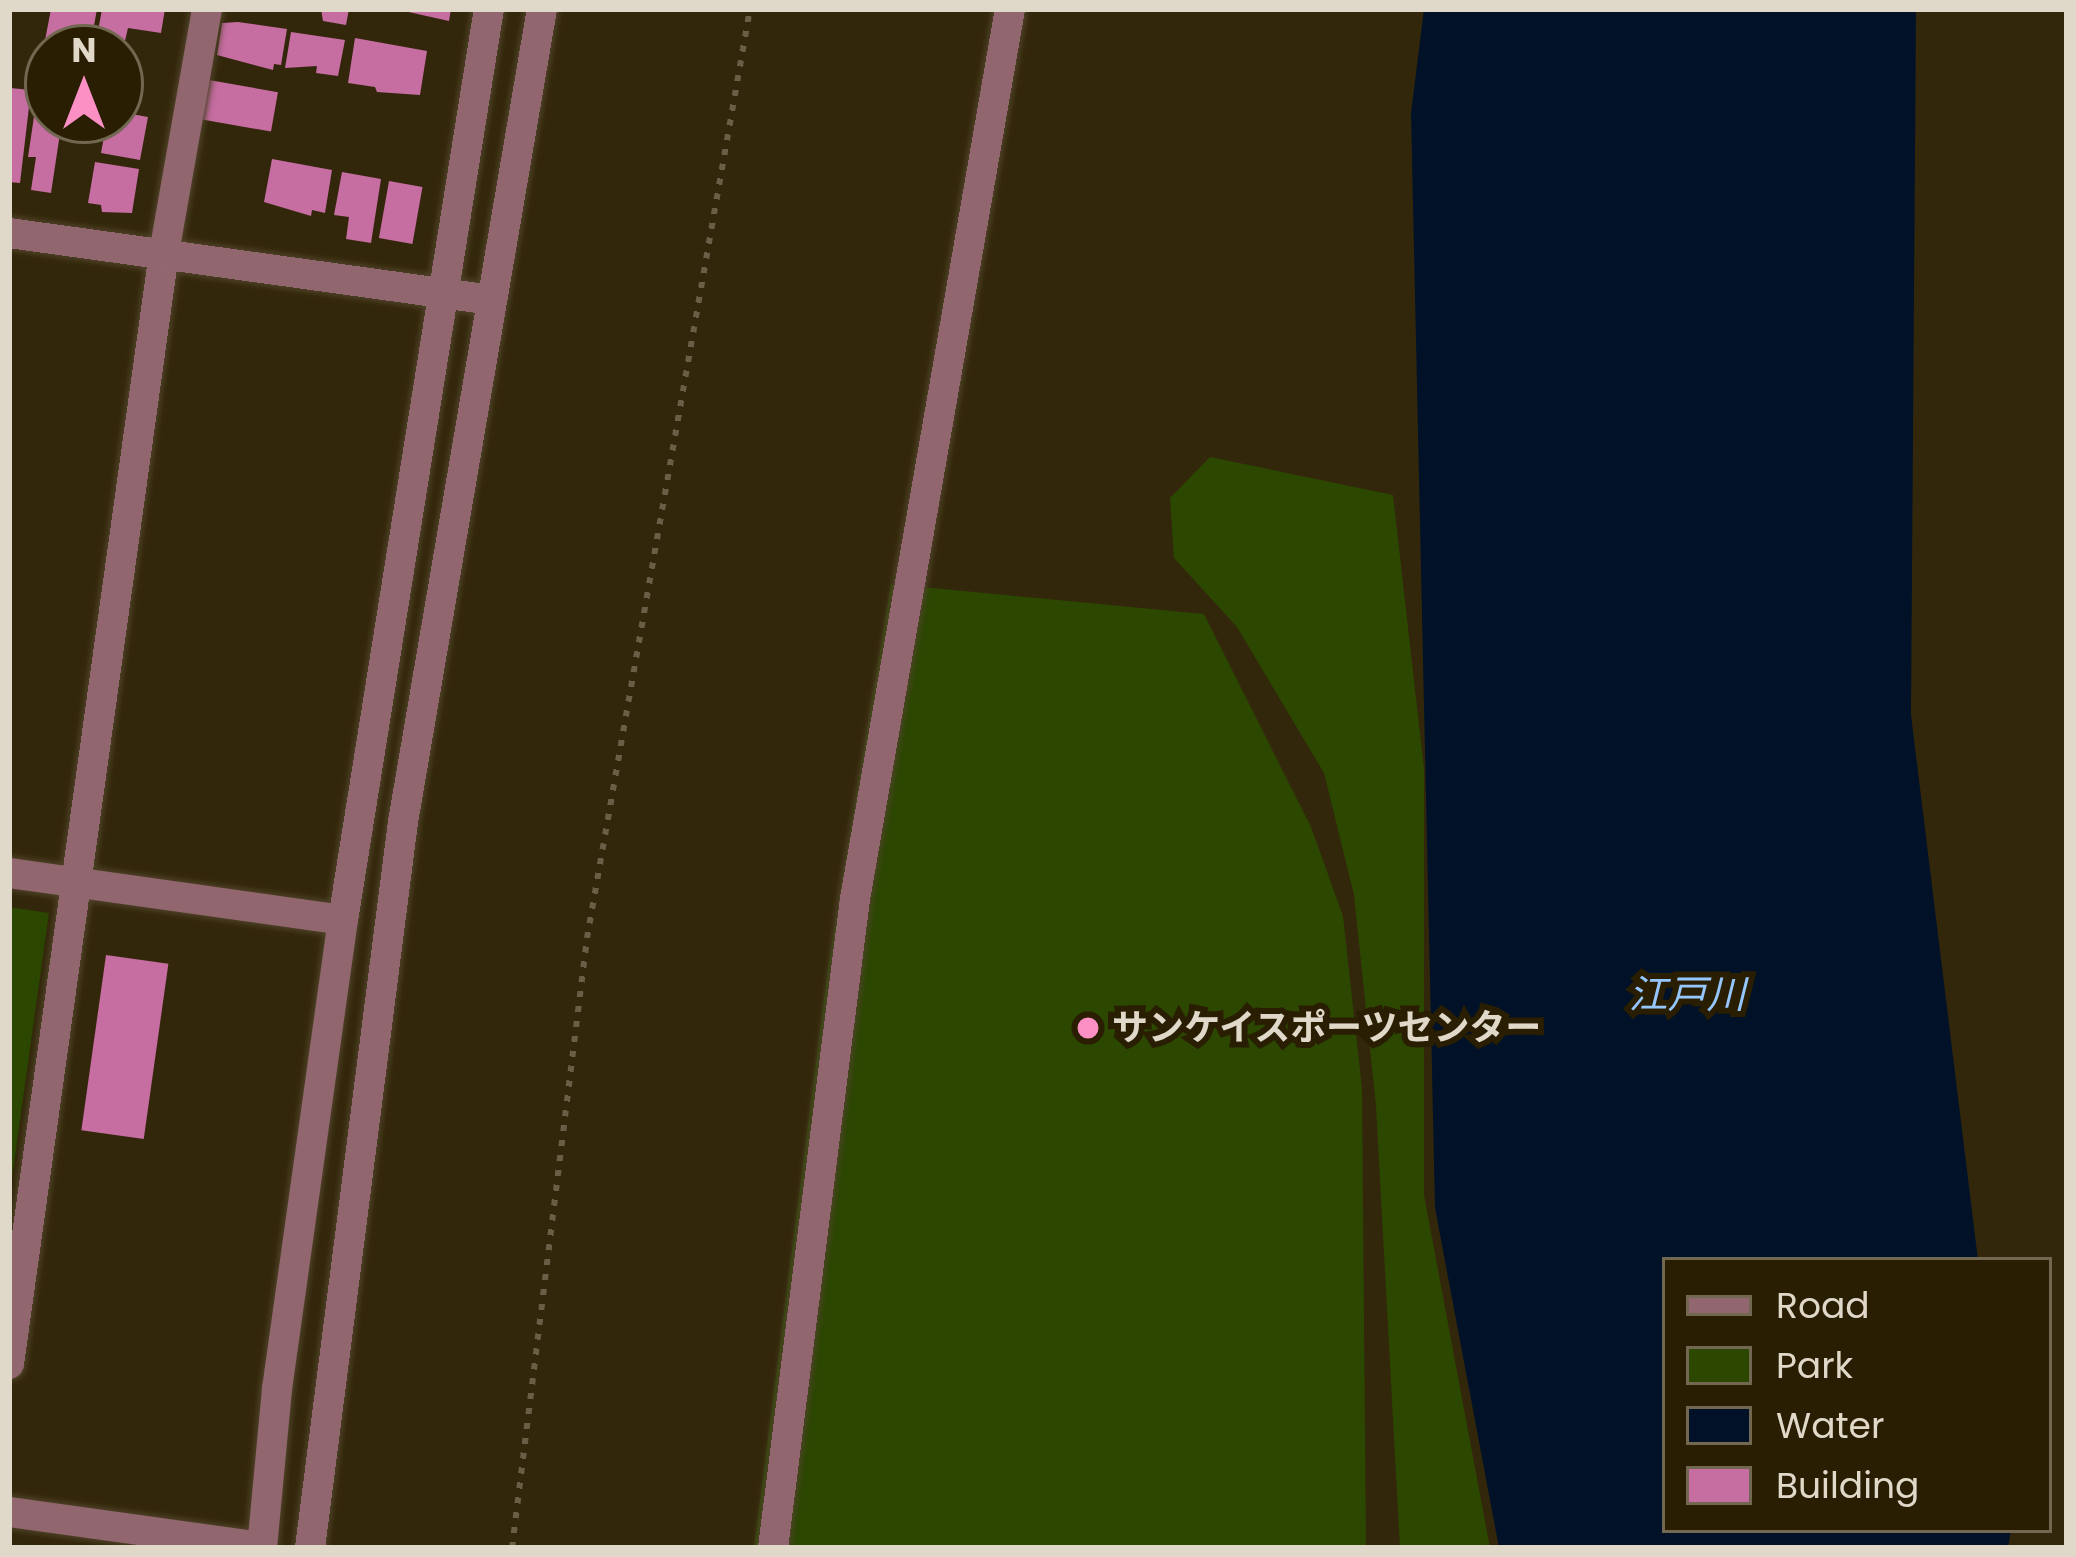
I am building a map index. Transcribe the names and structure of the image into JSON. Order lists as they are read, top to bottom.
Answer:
{
  "water": ["江戸川"],
  "places": ["サンケイスポーツセンター"],
  "legend": [
    "Road",
    "Park",
    "Water",
    "Building"
  ],
  "north": "top"
}
